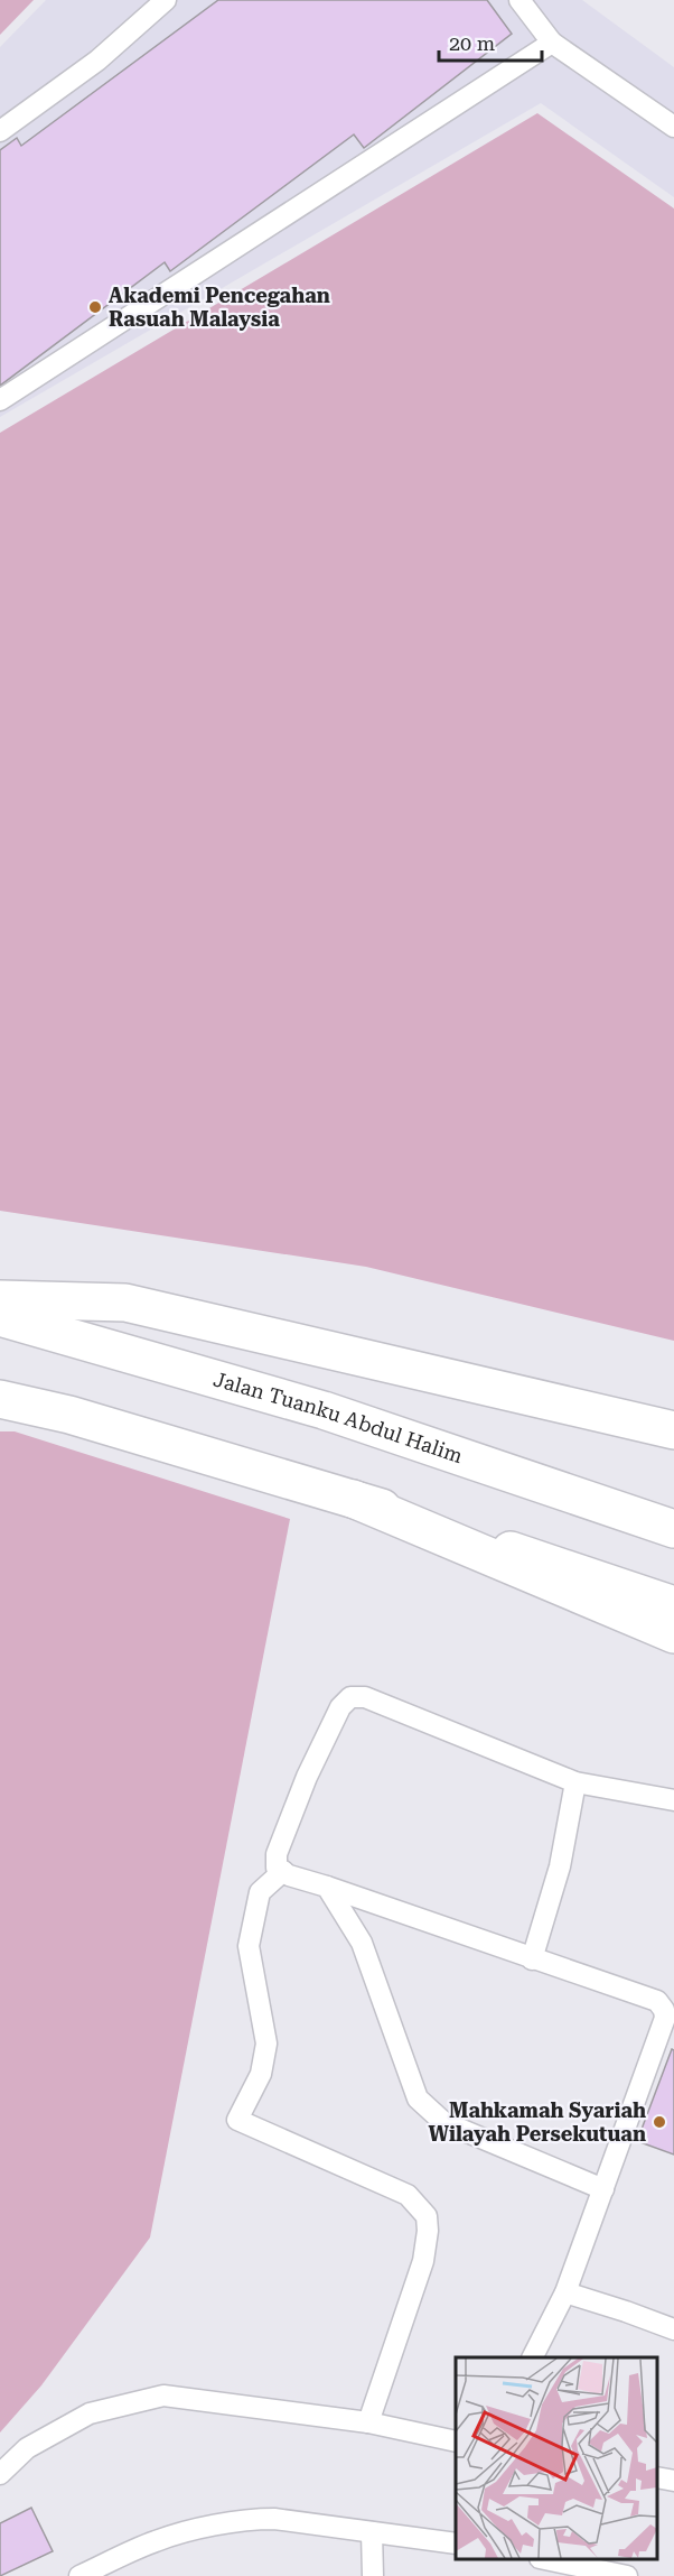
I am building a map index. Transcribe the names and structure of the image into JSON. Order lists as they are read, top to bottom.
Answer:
{
  "streets": {
    "main road": ["Jalan Tuanku Abdul Halim"]
  },
  "places": ["Akademi Pencegahan Rasuah Malaysia", "Mahkamah Syariah Wilayah Persekutuan"],
  "scale_bar": "20 m"
}
